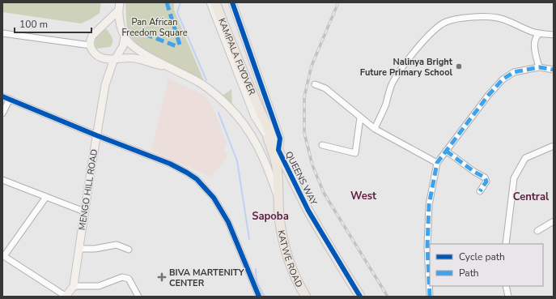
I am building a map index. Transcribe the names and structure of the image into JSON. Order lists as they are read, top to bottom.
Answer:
{
  "streets": {
    "highway": ["KAMPALA FLYOVER", "QUEENS WAY", "KATWE ROAD"],
    "main road": ["MENGO HILL ROAD"]
  },
  "crossings": [
    ["KAMPALA FLYOVER", "KATWE ROAD"]
  ],
  "districts": ["West", "Central", "Sapoba"],
  "parks": ["Pan African Freedom Square"],
  "places": {
    "other": ["Nalinya Bright Future Primary School"],
    "health": ["BIVA MARTENITY CENTER"]
  },
  "legend": ["Cycle path", "Path"],
  "scale_bar": "100 m"
}
